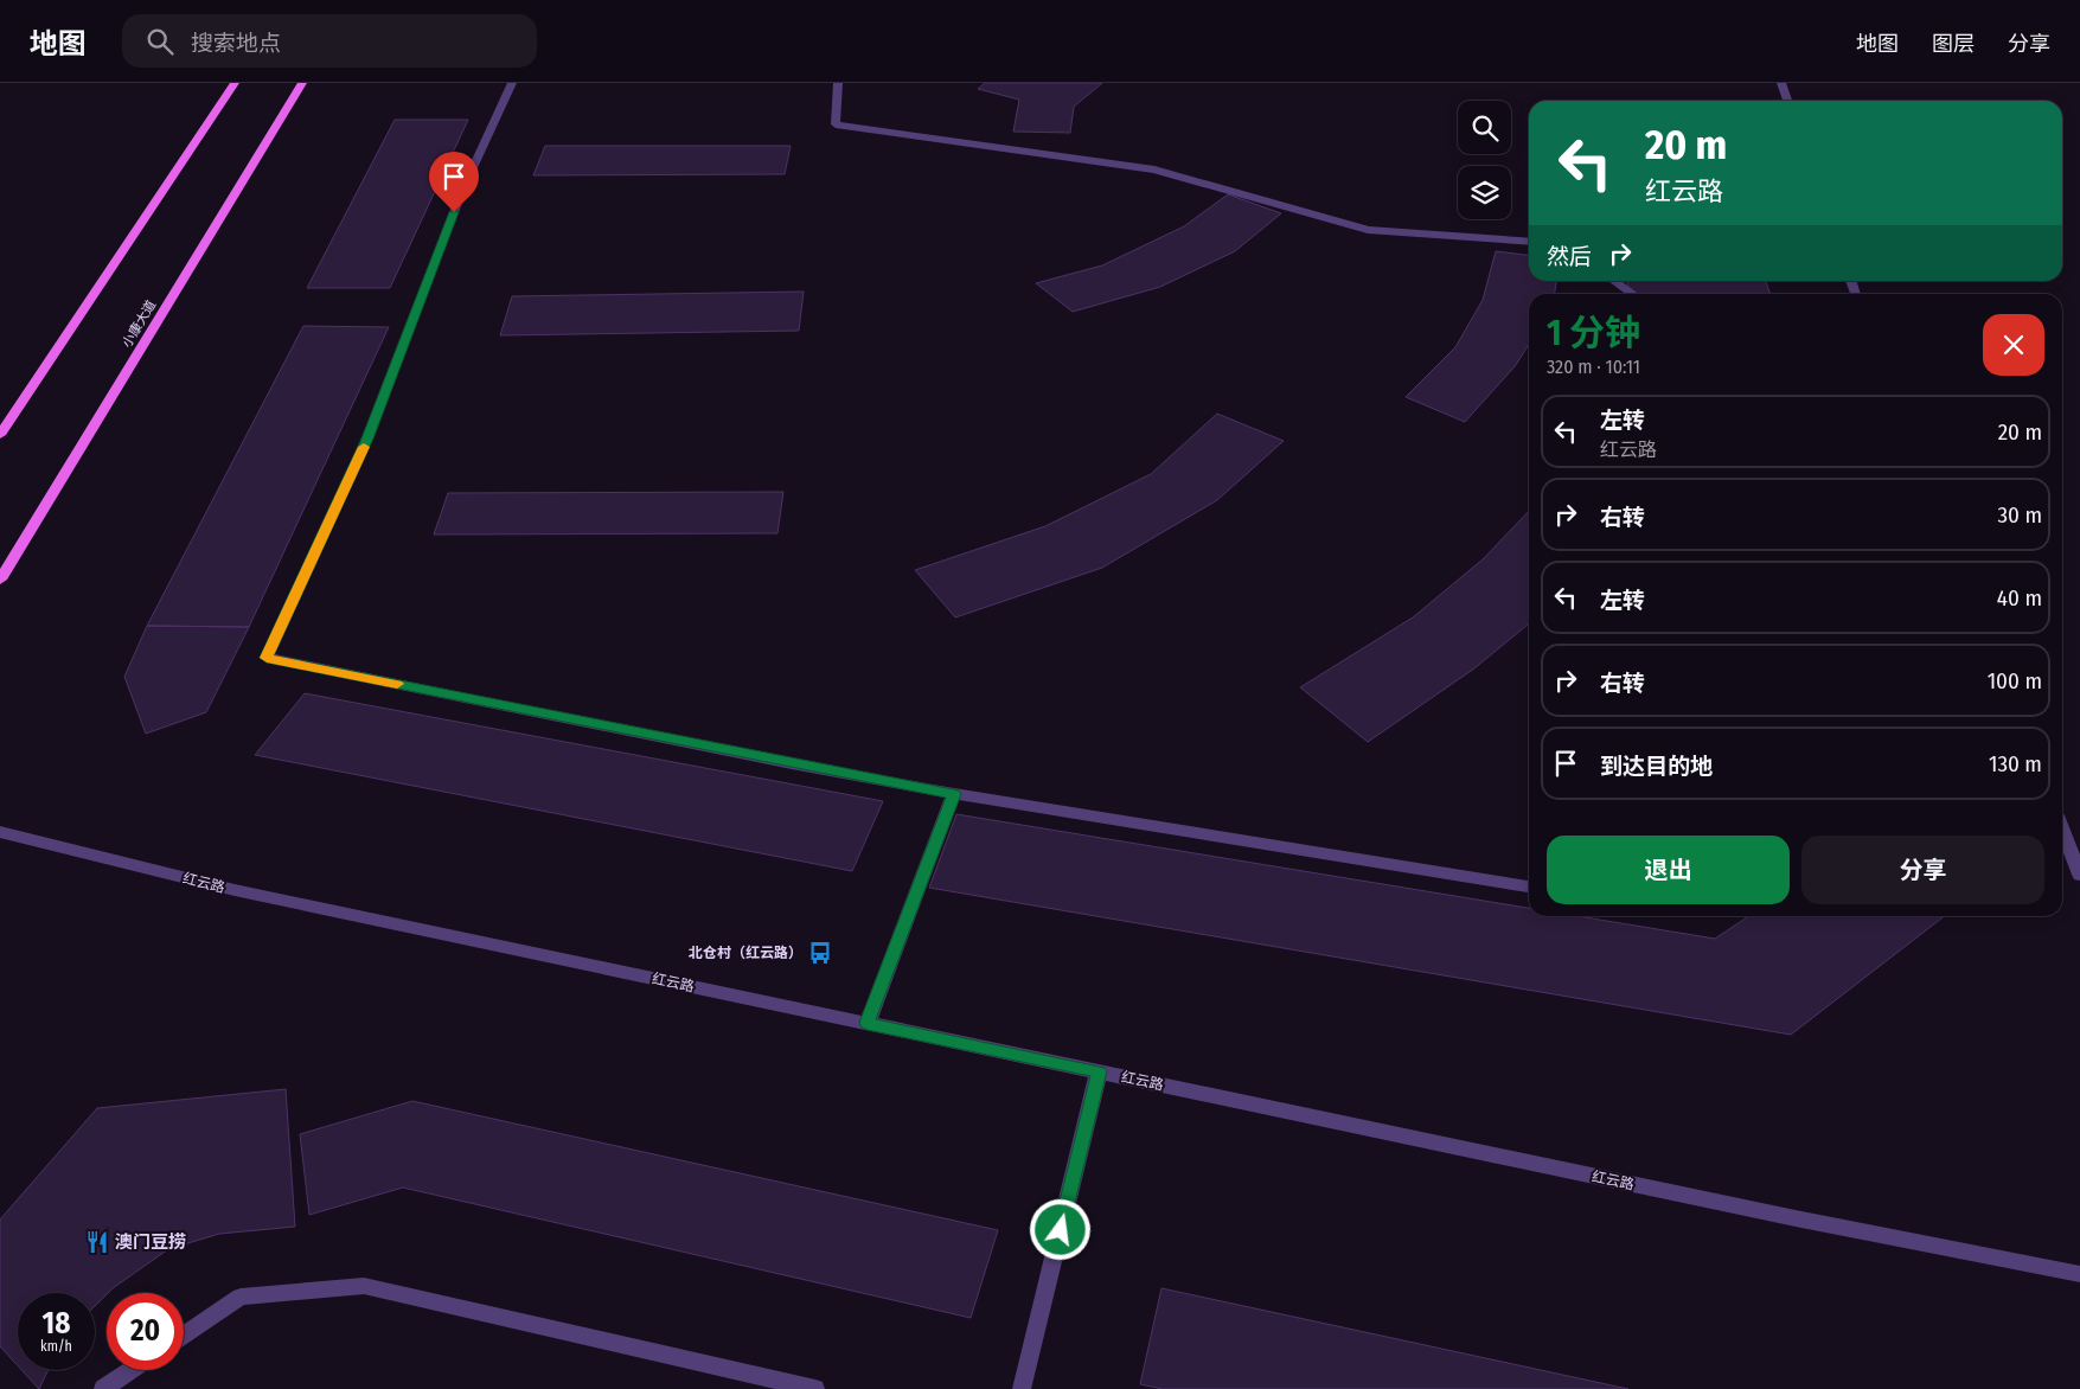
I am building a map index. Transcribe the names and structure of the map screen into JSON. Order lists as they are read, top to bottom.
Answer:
{
  "streets": {
    "main road": ["小康大道"],
    "street": ["红云路"]
  },
  "places": {
    "bus stop": ["北仓村（红云路）"],
    "restaurant": ["澳门豆捞"]
  },
  "page": {
    "header": "地图",
    "search": "搜索地点",
    "nav": ["地图", "图层", "分享"],
    "turn": ["20 m", "红云路"],
    "then": "然后",
    "heading": ["1 分钟", "320 m · 10:11"],
    "list": [
      {
        "name": "左转",
        "note": "红云路",
        "value": "20 m"
      },
      {
        "name": "右转",
        "value": "30 m"
      },
      {
        "name": "左转",
        "value": "40 m"
      },
      {
        "name": "右转",
        "value": "100 m"
      },
      {
        "name": "到达目的地",
        "value": "130 m"
      }
    ],
    "buttons": ["退出", "分享"],
    "speed": "18 km/h",
    "limit": "20"
  }
}
